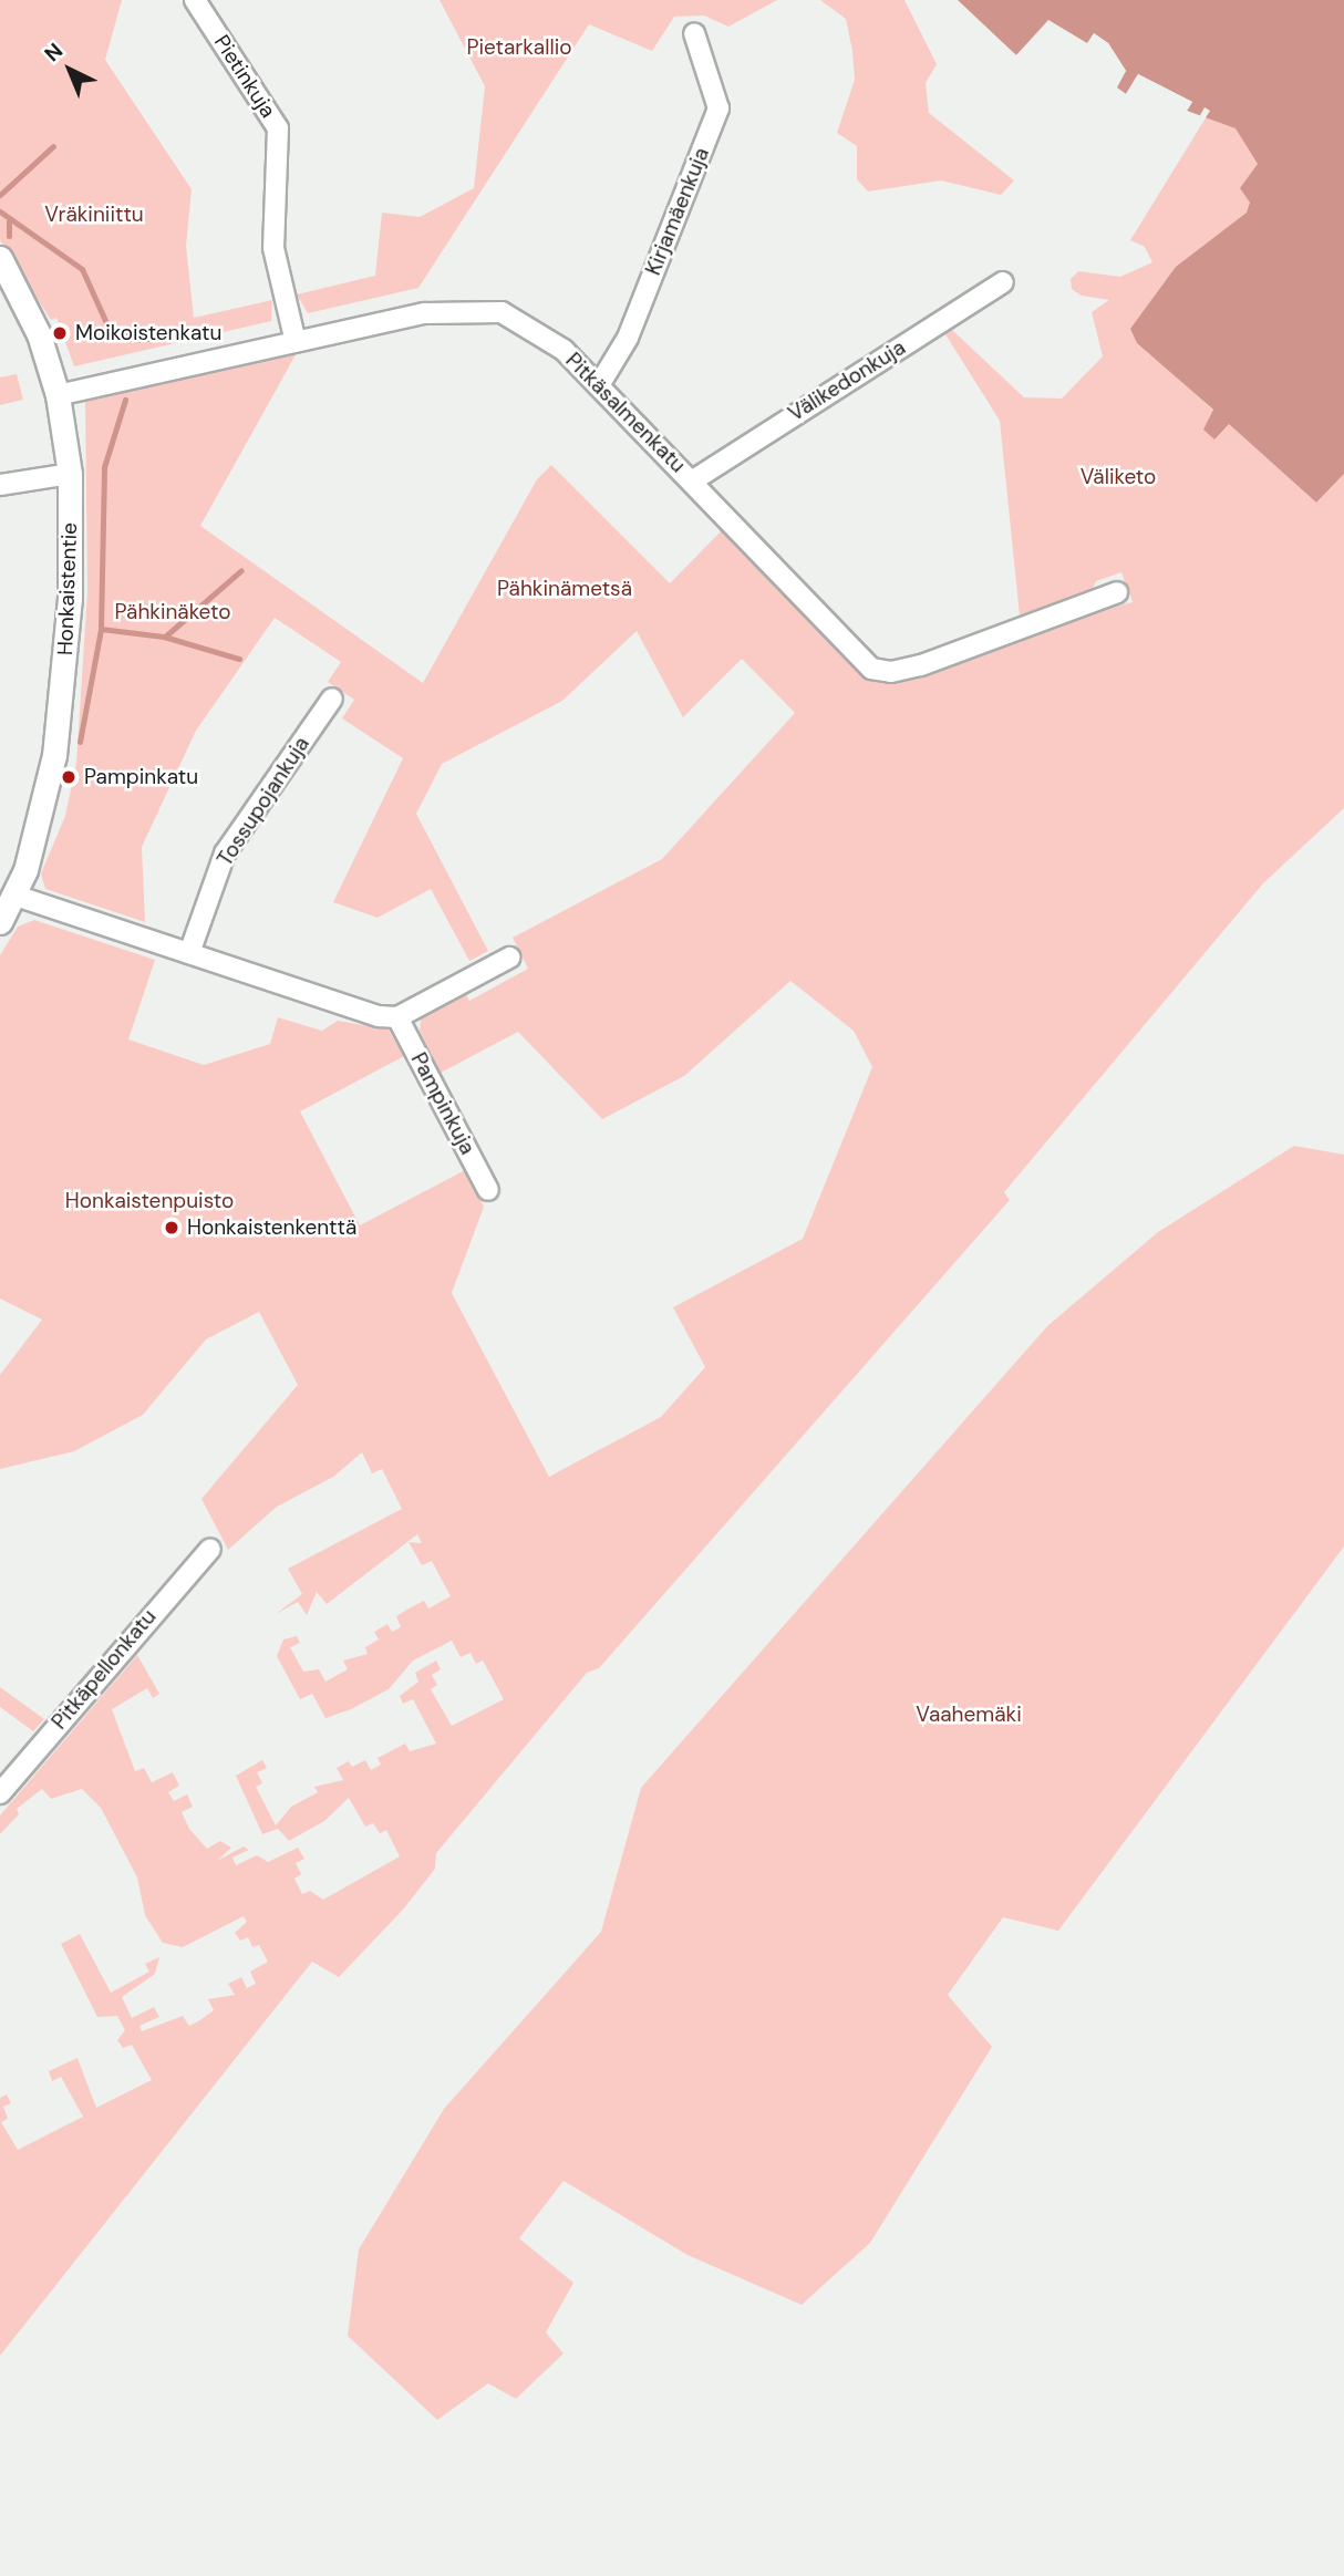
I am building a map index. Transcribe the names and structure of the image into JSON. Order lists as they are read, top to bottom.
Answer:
{
  "streets": {
    "street": [
      "Pietinkuja",
      "Kirjamäenkuja",
      "Välikedonkuja",
      "Pitkäsalmenkatu",
      "Honkaistentie",
      "Tossupojankuja",
      "Pampinkuja",
      "Pitkäpellonkatu"
    ]
  },
  "crossings": [
    ["Pietinkuja", "Pitkäsalmenkatu"],
    ["Kirjamäenkuja", "Pitkäsalmenkatu"],
    ["Välikedonkuja", "Pitkäsalmenkatu"],
    ["Pitkäsalmenkatu", "Honkaistentie"]
  ],
  "parks": [
    "Pietarkallio",
    "Vräkiniittu",
    "Väliketo",
    "Pähkinämetsä",
    "Pähkinäketo",
    "Honkaistenpuisto",
    "Vaahemäki"
  ],
  "places": ["Moikoistenkatu", "Pampinkatu", "Honkaistenkenttä"],
  "north": "top left"
}
